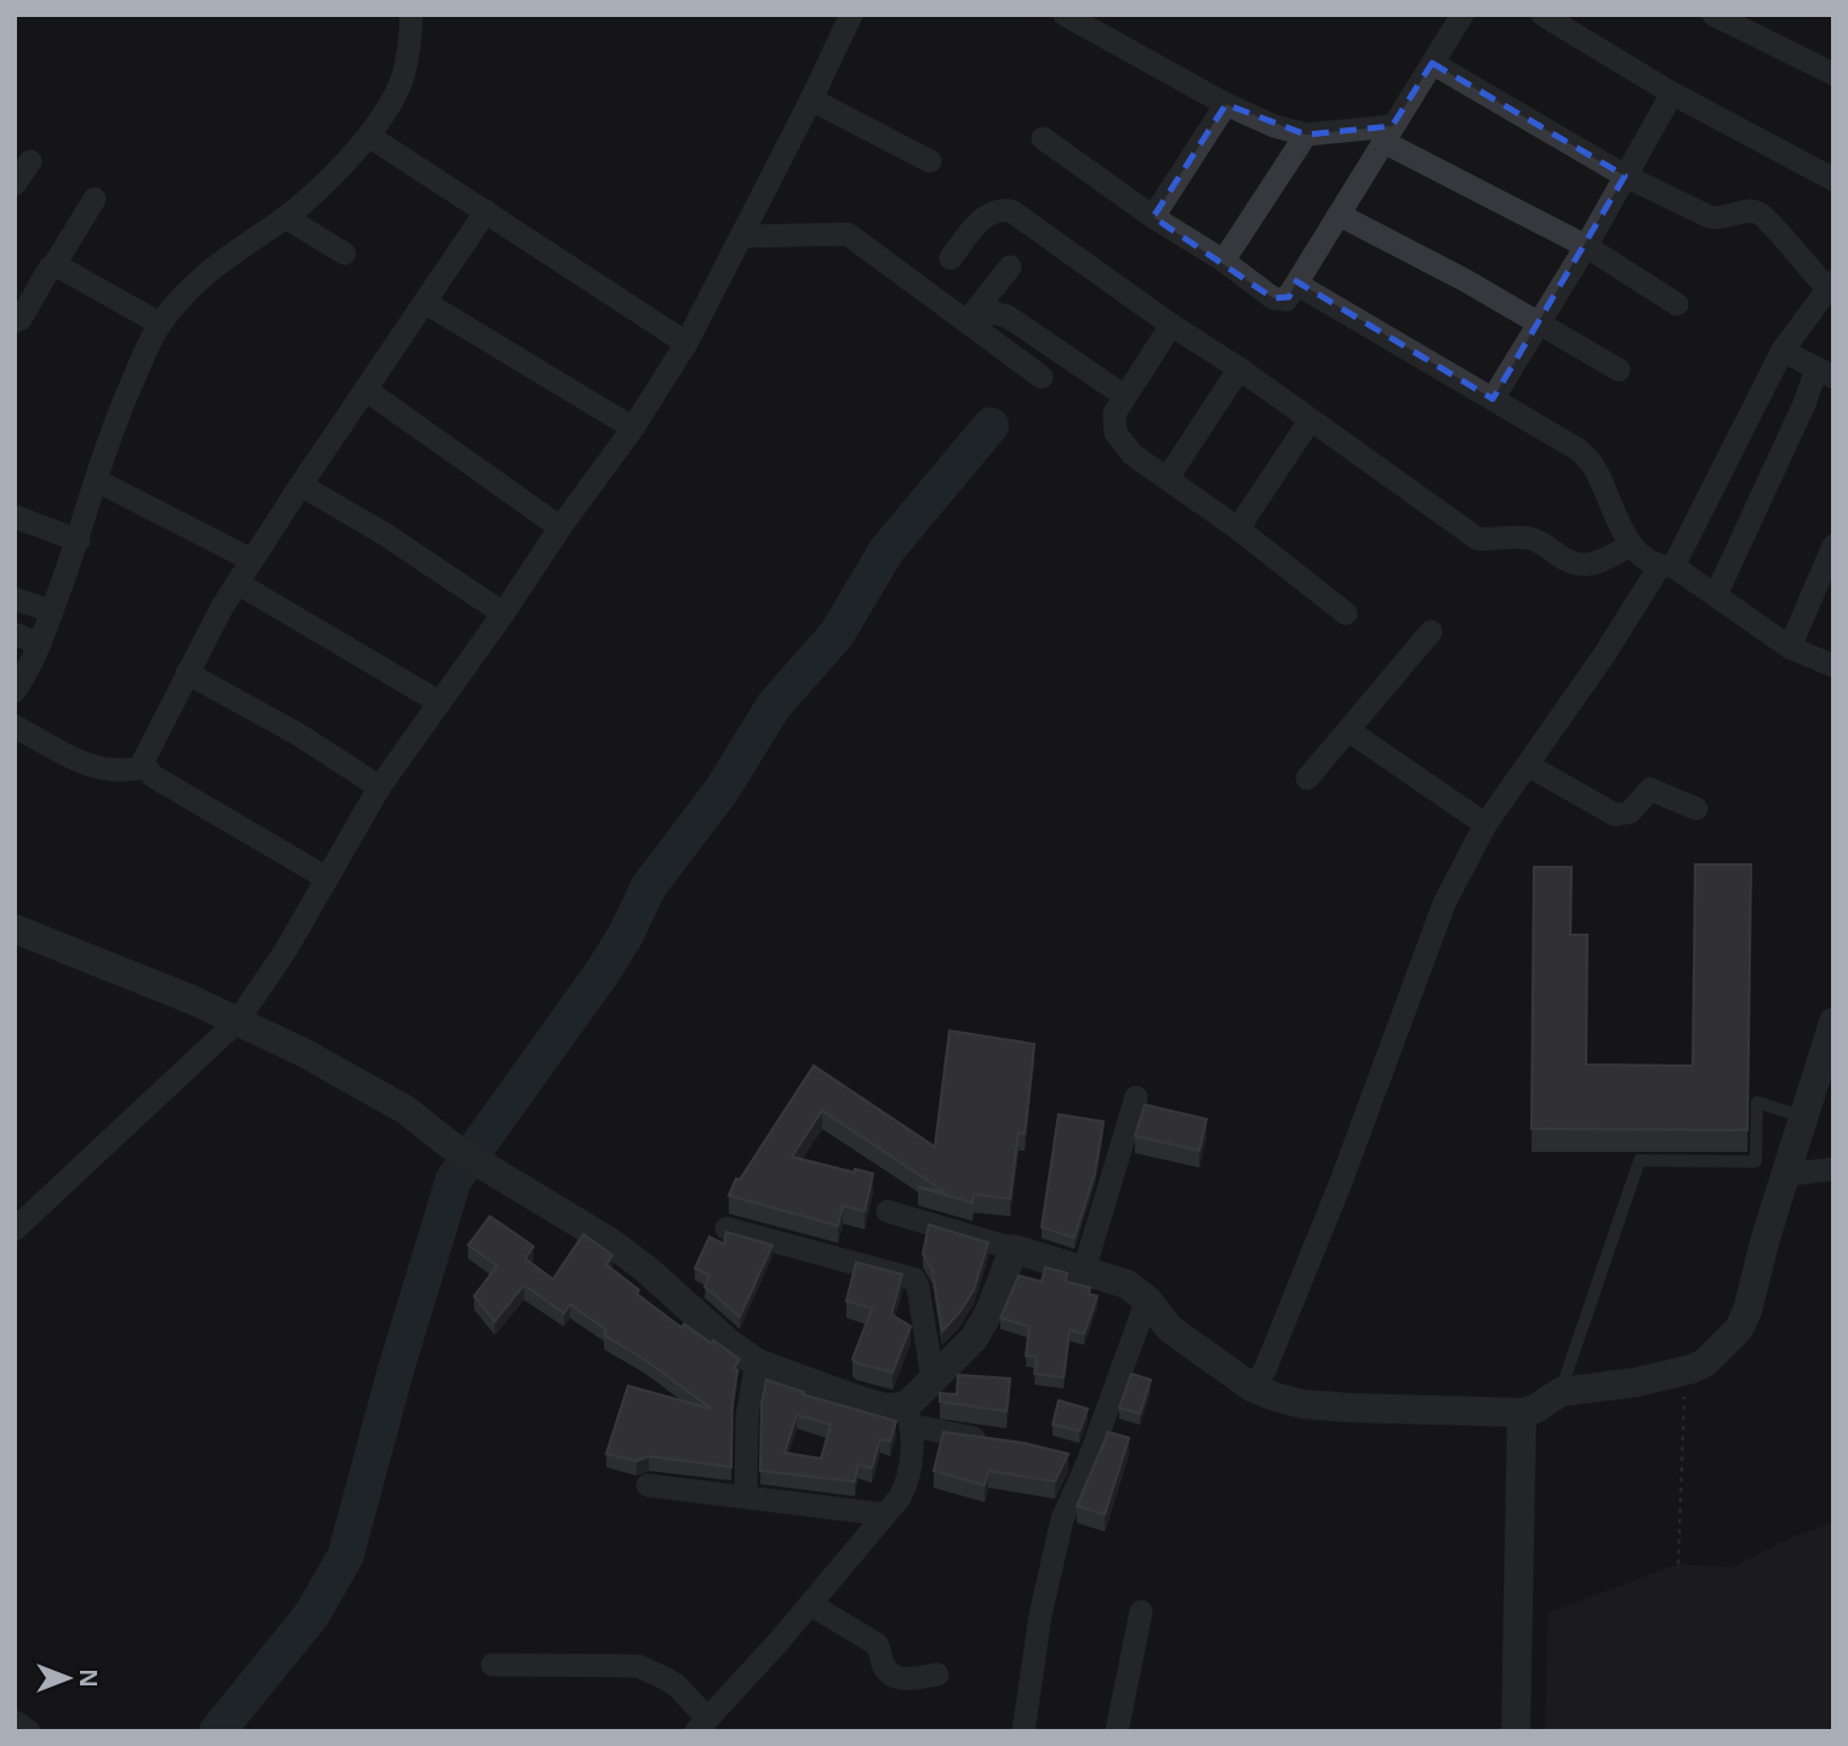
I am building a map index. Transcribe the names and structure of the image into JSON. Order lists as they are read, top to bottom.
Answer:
{
  "north": "right"
}
